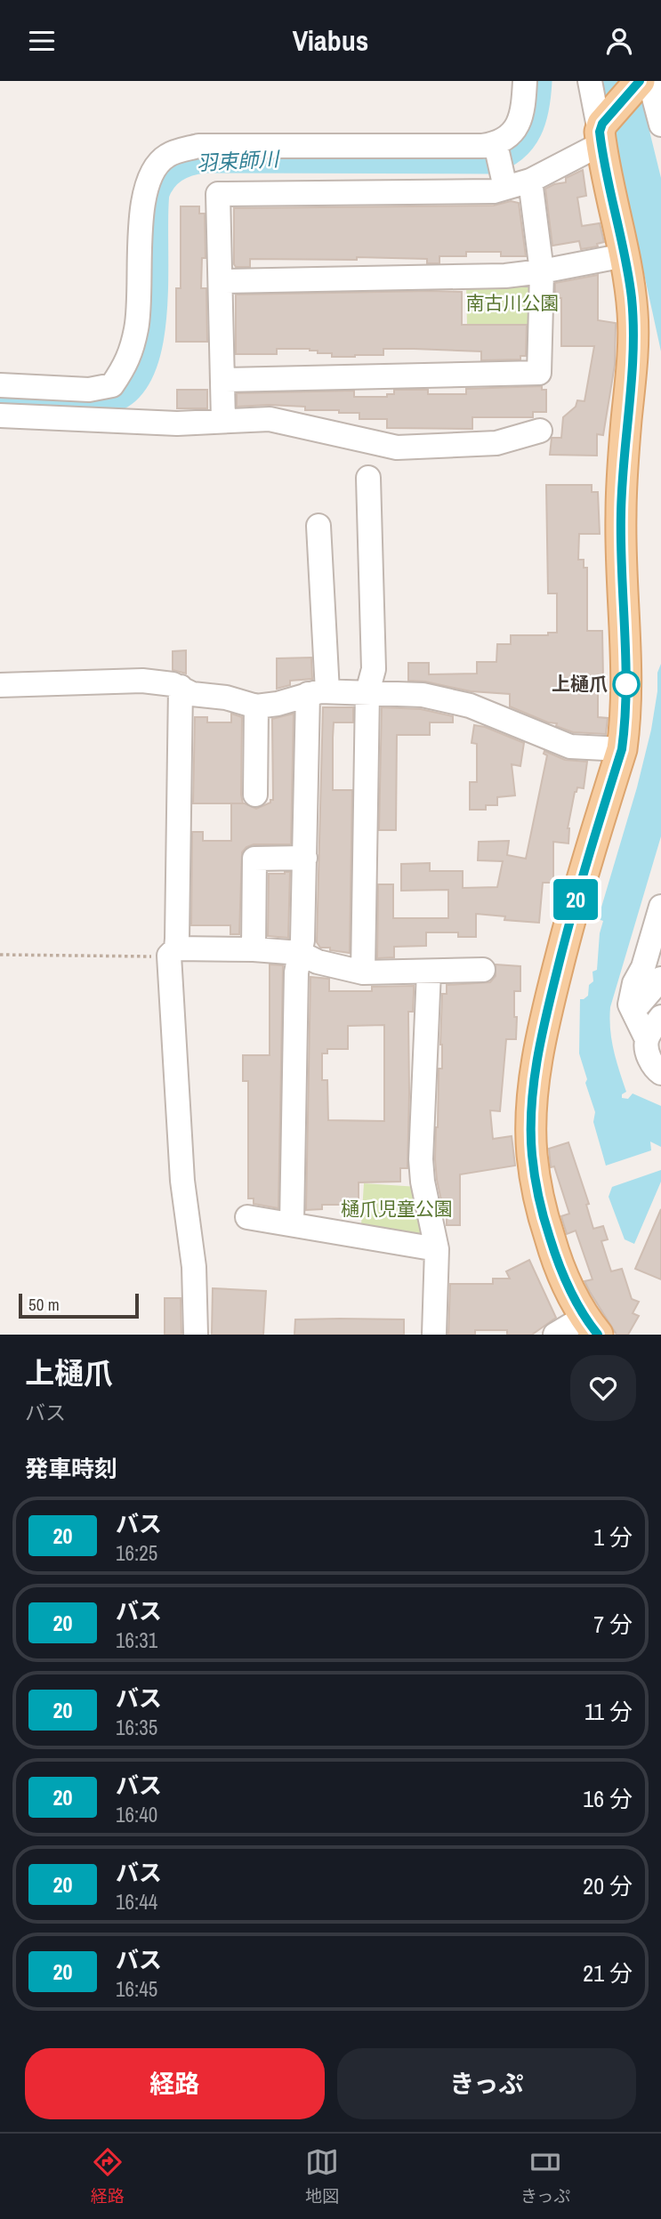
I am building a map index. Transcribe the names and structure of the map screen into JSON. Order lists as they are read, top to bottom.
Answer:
{
  "water": ["羽束師川"],
  "parks": ["南古川公園", "樋爪児童公園"],
  "places": ["上樋爪"],
  "lines": ["bus line 20"],
  "scale_bar": "50 m",
  "page": {
    "header": "Viabus",
    "on_map": "20",
    "scale": "50 m",
    "heading": [
      ["上樋爪", "バス"],
      "発車時刻"
    ],
    "list": [
      {
        "mark": "20",
        "name": "バス",
        "note": "16:25",
        "value": "1 分"
      },
      {
        "mark": "20",
        "name": "バス",
        "note": "16:31",
        "value": "7 分"
      },
      {
        "mark": "20",
        "name": "バス",
        "note": "16:35",
        "value": "11 分"
      },
      {
        "mark": "20",
        "name": "バス",
        "note": "16:40",
        "value": "16 分"
      },
      {
        "mark": "20",
        "name": "バス",
        "note": "16:44",
        "value": "20 分"
      },
      {
        "mark": "20",
        "name": "バス",
        "note": "16:45",
        "value": "21 分"
      }
    ],
    "buttons": ["経路", "きっぷ"],
    "tabs": ["経路", "地図", "きっぷ"]
  }
}
